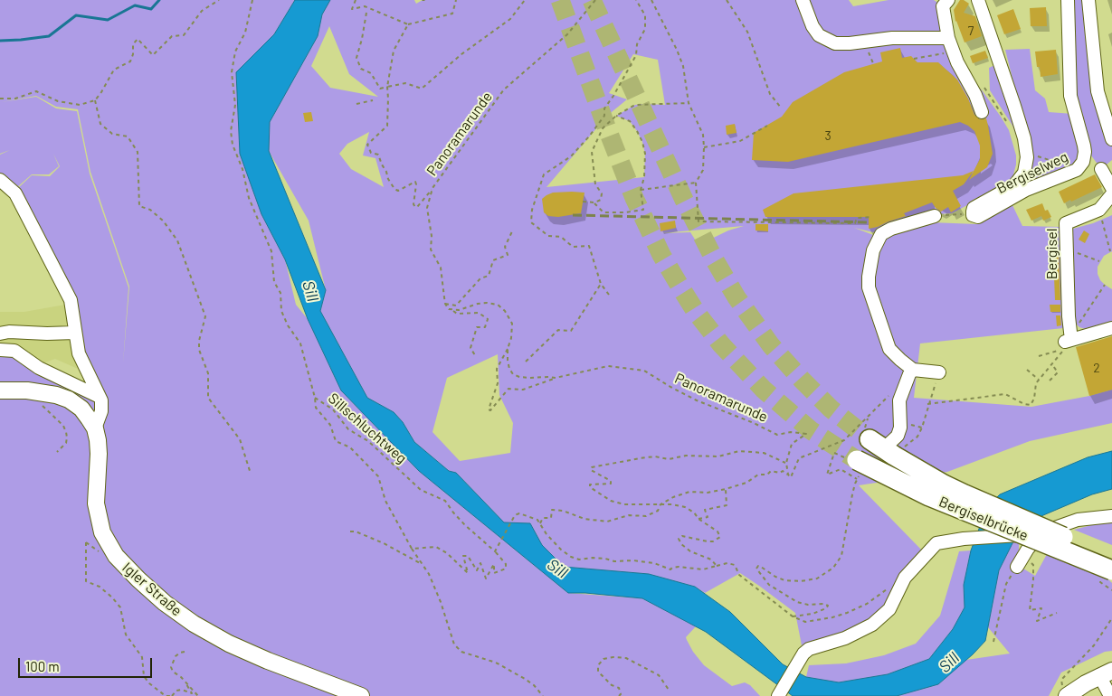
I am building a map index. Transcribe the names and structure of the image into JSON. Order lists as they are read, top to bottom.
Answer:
{
  "streets": {
    "highway": ["Bergiselbrücke"],
    "main road": ["Igler Straße"],
    "street": ["Bergiselweg", "Bergisel"],
    "path": ["Panoramarunde", "Sillschluchtweg"]
  },
  "water": ["Sill"],
  "house_numbers": ["7", "3", "2"],
  "scale_bar": "100 m"
}
